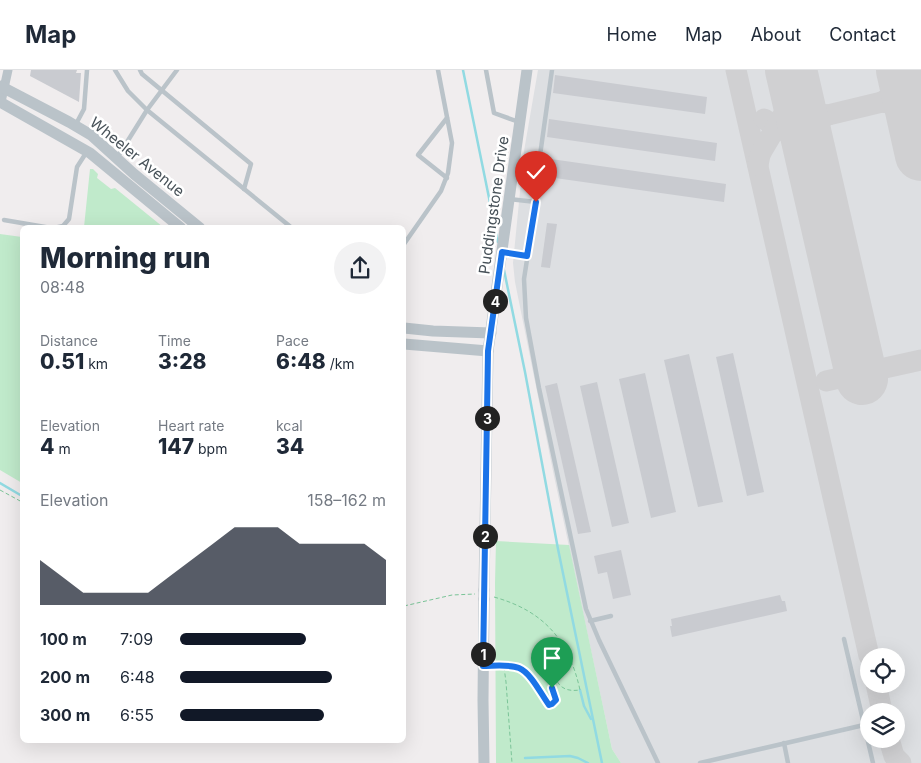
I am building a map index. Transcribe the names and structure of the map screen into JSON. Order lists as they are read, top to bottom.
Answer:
{
  "streets": {
    "street": ["Wheeler Avenue", "Puddingstone Drive"]
  },
  "page": {
    "header": "Map",
    "nav": [
      "Home",
      "Map",
      "About",
      "Contact"
    ],
    "heading": ["Morning run", "08:48"],
    "pins": [
      "4",
      "3",
      "2",
      "1"
    ],
    "stats": [
      ["Distance", "0.51 km"],
      ["Time", "3:28"],
      ["Pace", "6:48 /km"],
      ["Elevation", "4 m"],
      ["Heart rate", "147 bpm"],
      ["kcal", "34"]
    ],
    "chart": ["Elevation", "158–162 m"],
    "list": [
      {
        "name": "100 m",
        "note": "7:09"
      },
      {
        "name": "200 m",
        "note": "6:48"
      },
      {
        "name": "300 m",
        "note": "6:55"
      }
    ]
  }
}
